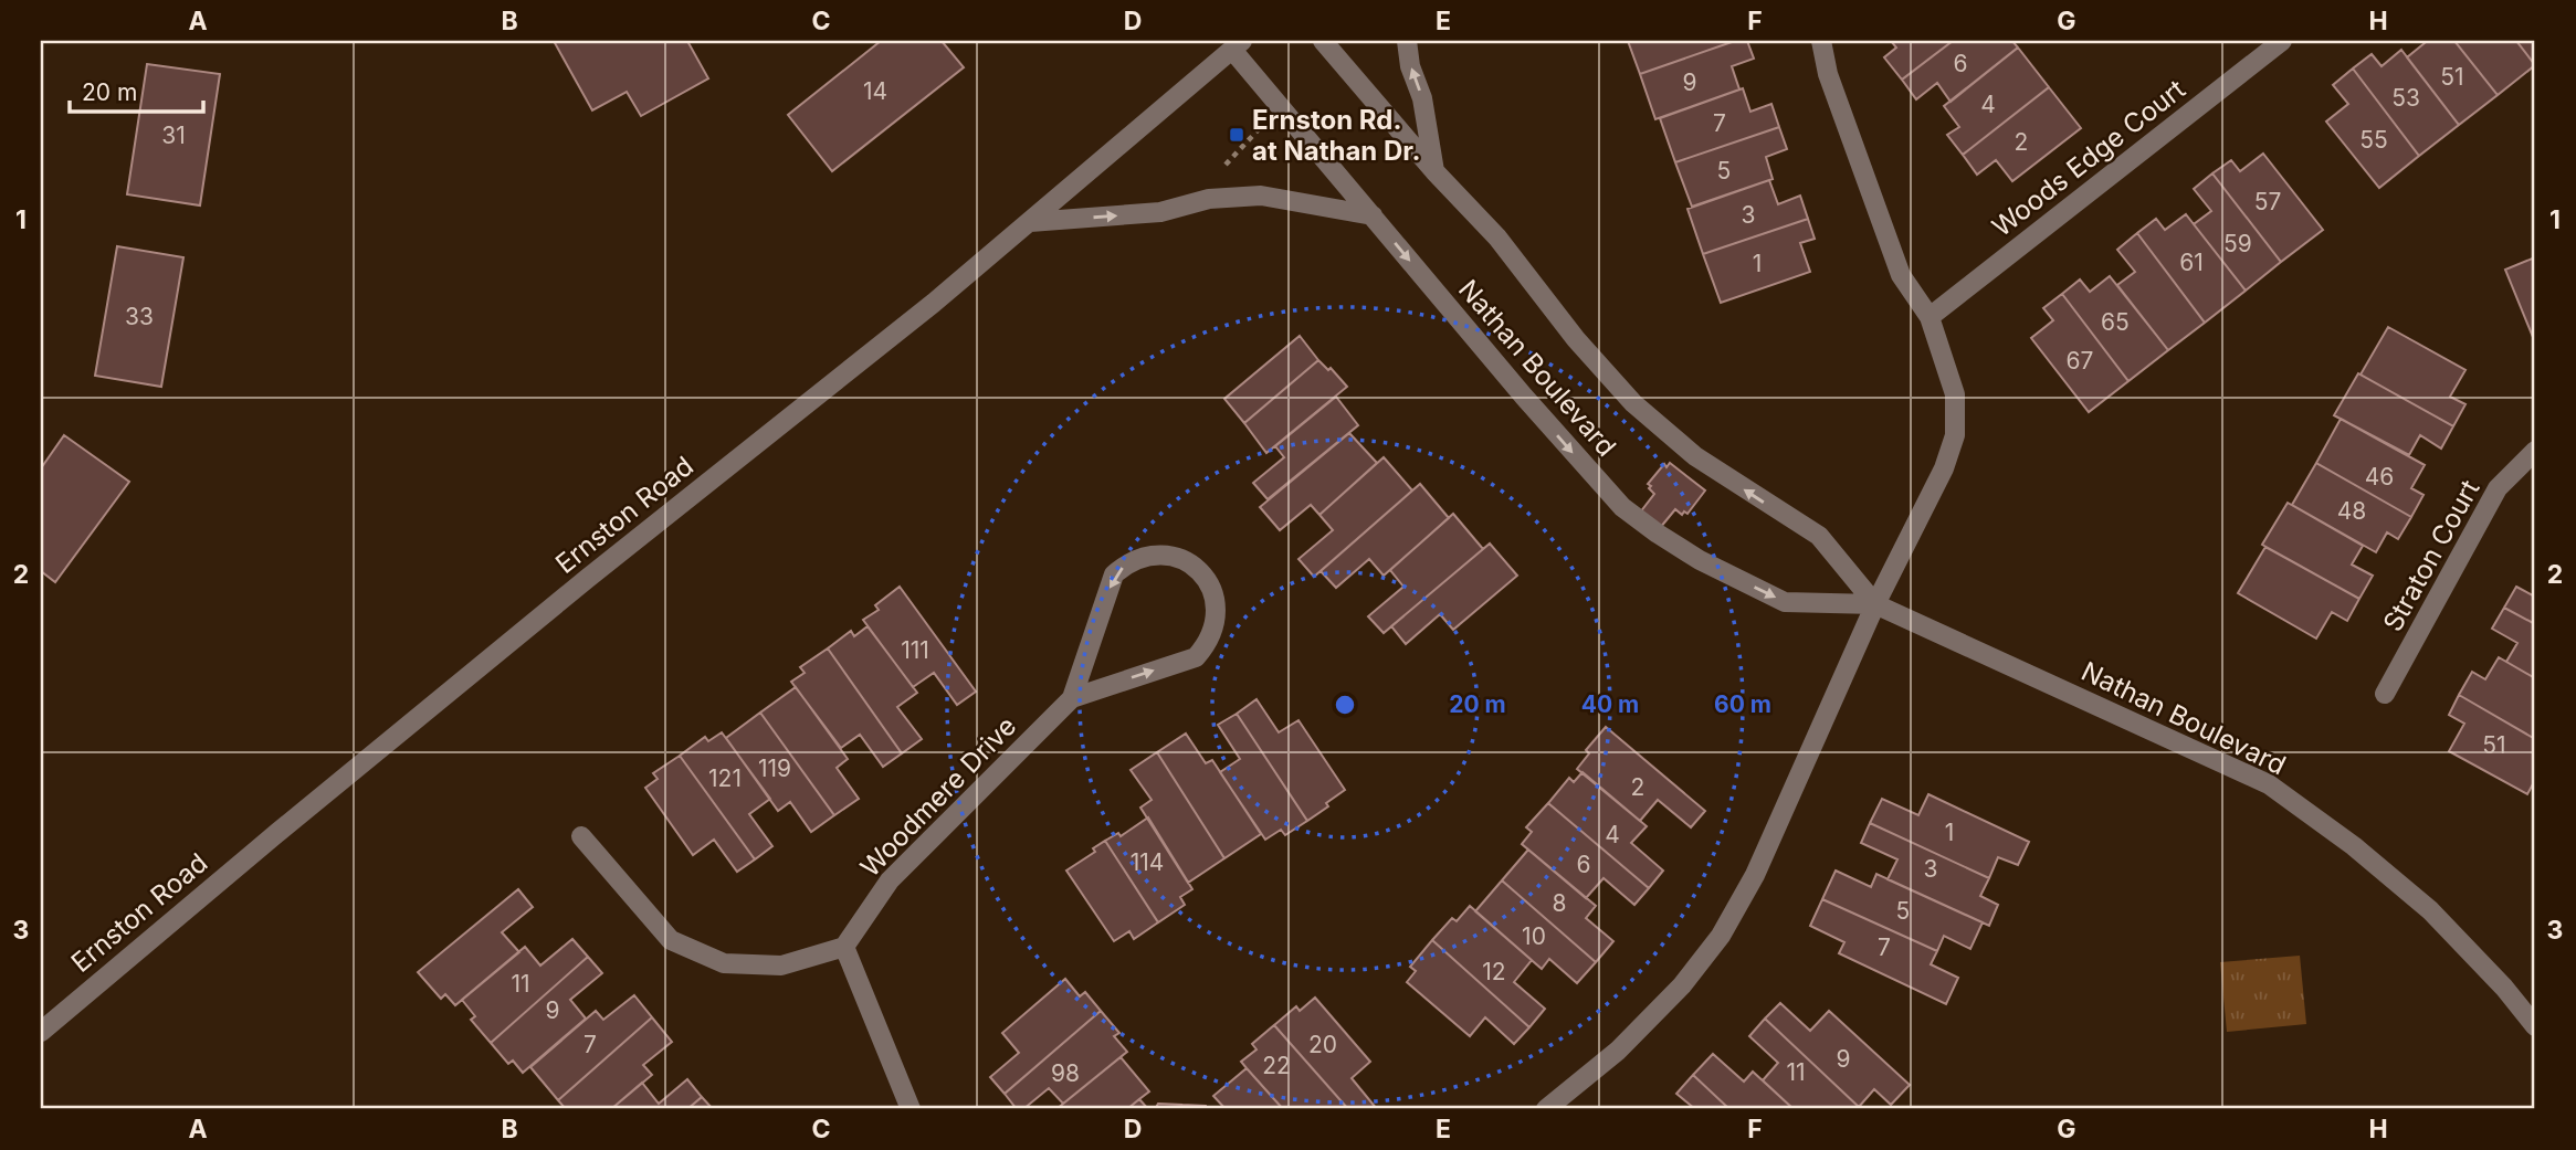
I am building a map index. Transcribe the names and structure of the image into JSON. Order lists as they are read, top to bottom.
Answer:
{
  "streets": {
    "street": [
      "Woods Edge Court",
      "Nathan Boulevard",
      "Ernston Road",
      "Straton Court",
      "Woodmere Drive"
    ]
  },
  "crossings": [
    ["Nathan Boulevard", "Ernston Road"]
  ],
  "places": {
    "transit": ["Ernston Rd. at Nathan Dr."]
  },
  "house_numbers": [
    "6",
    "51",
    "9",
    "14",
    "53",
    "4",
    "7",
    "31",
    "55",
    "2",
    "5",
    "57",
    "3",
    "59",
    "61",
    "1",
    "33",
    "65",
    "67",
    "46",
    "48",
    "111",
    "51",
    "119",
    "121",
    "2",
    "1",
    "4",
    "114",
    "6",
    "3",
    "8",
    "5",
    "10",
    "7",
    "12",
    "11",
    "9",
    "7",
    "20",
    "9",
    "22",
    "11",
    "98"
  ],
  "scale_bar": "20 m",
  "grid": {
    "columns": [
      "A",
      "B",
      "C",
      "D",
      "E",
      "F",
      "G",
      "H"
    ],
    "rows": ["1", "2", "3"]
  },
  "rings": ["20 m", "40 m", "60 m"]
}
